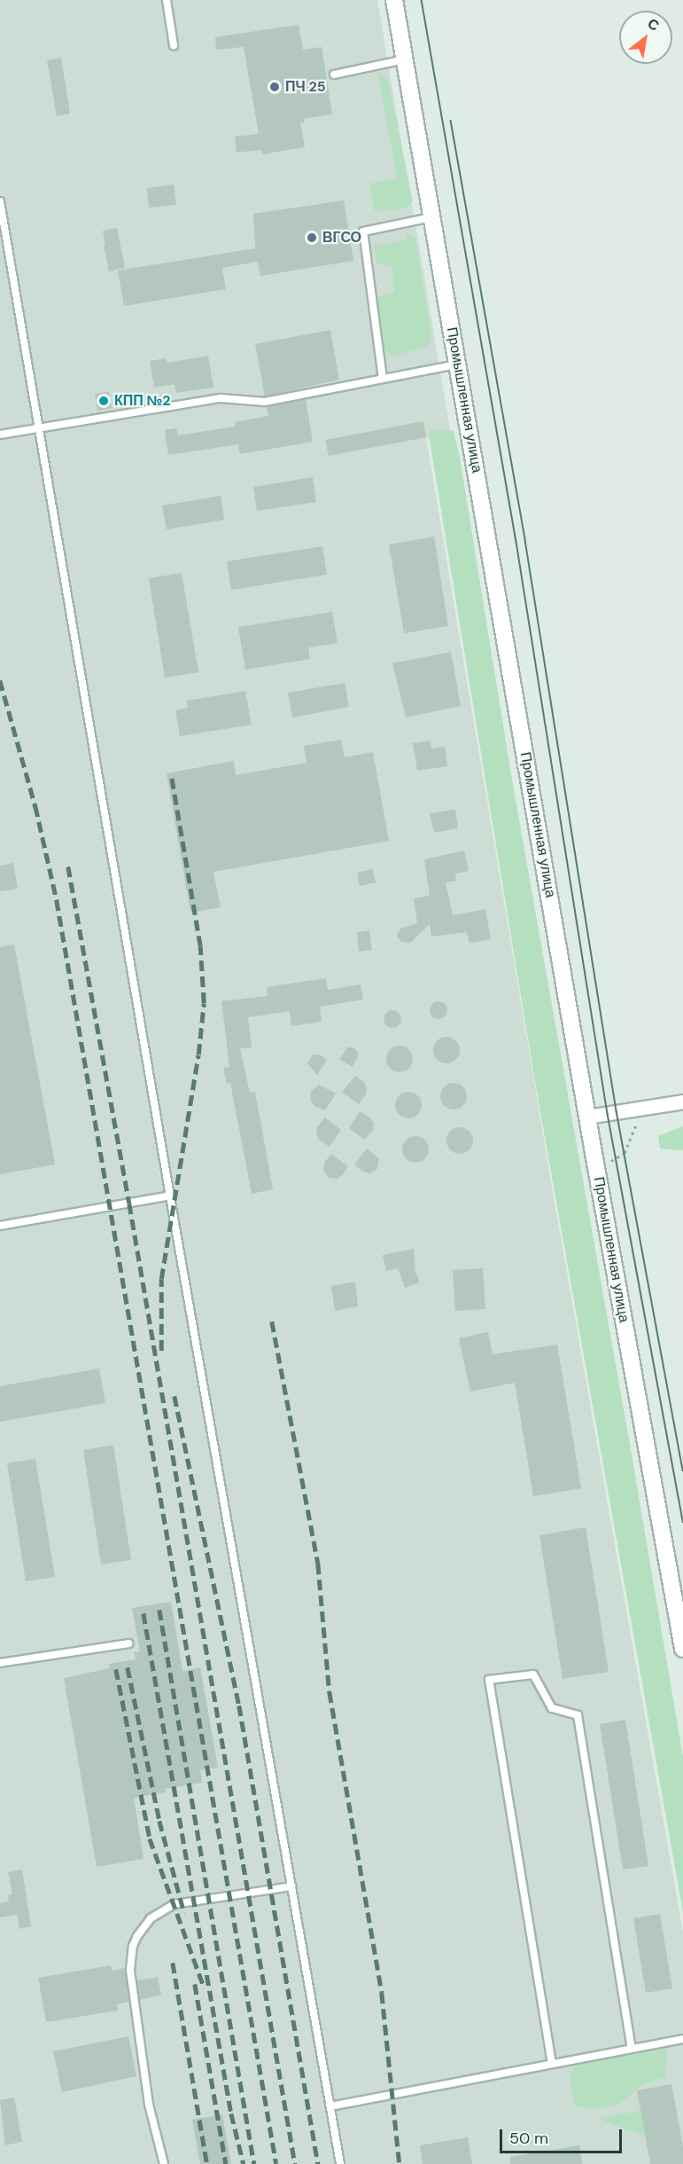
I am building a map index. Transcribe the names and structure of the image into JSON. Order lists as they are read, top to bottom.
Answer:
{
  "streets": {
    "street": ["Промышленная улица"]
  },
  "places": ["ПЧ 25", "ВГСО", "КПП №2"],
  "scale_bar": "50 m",
  "north": "top right"
}
